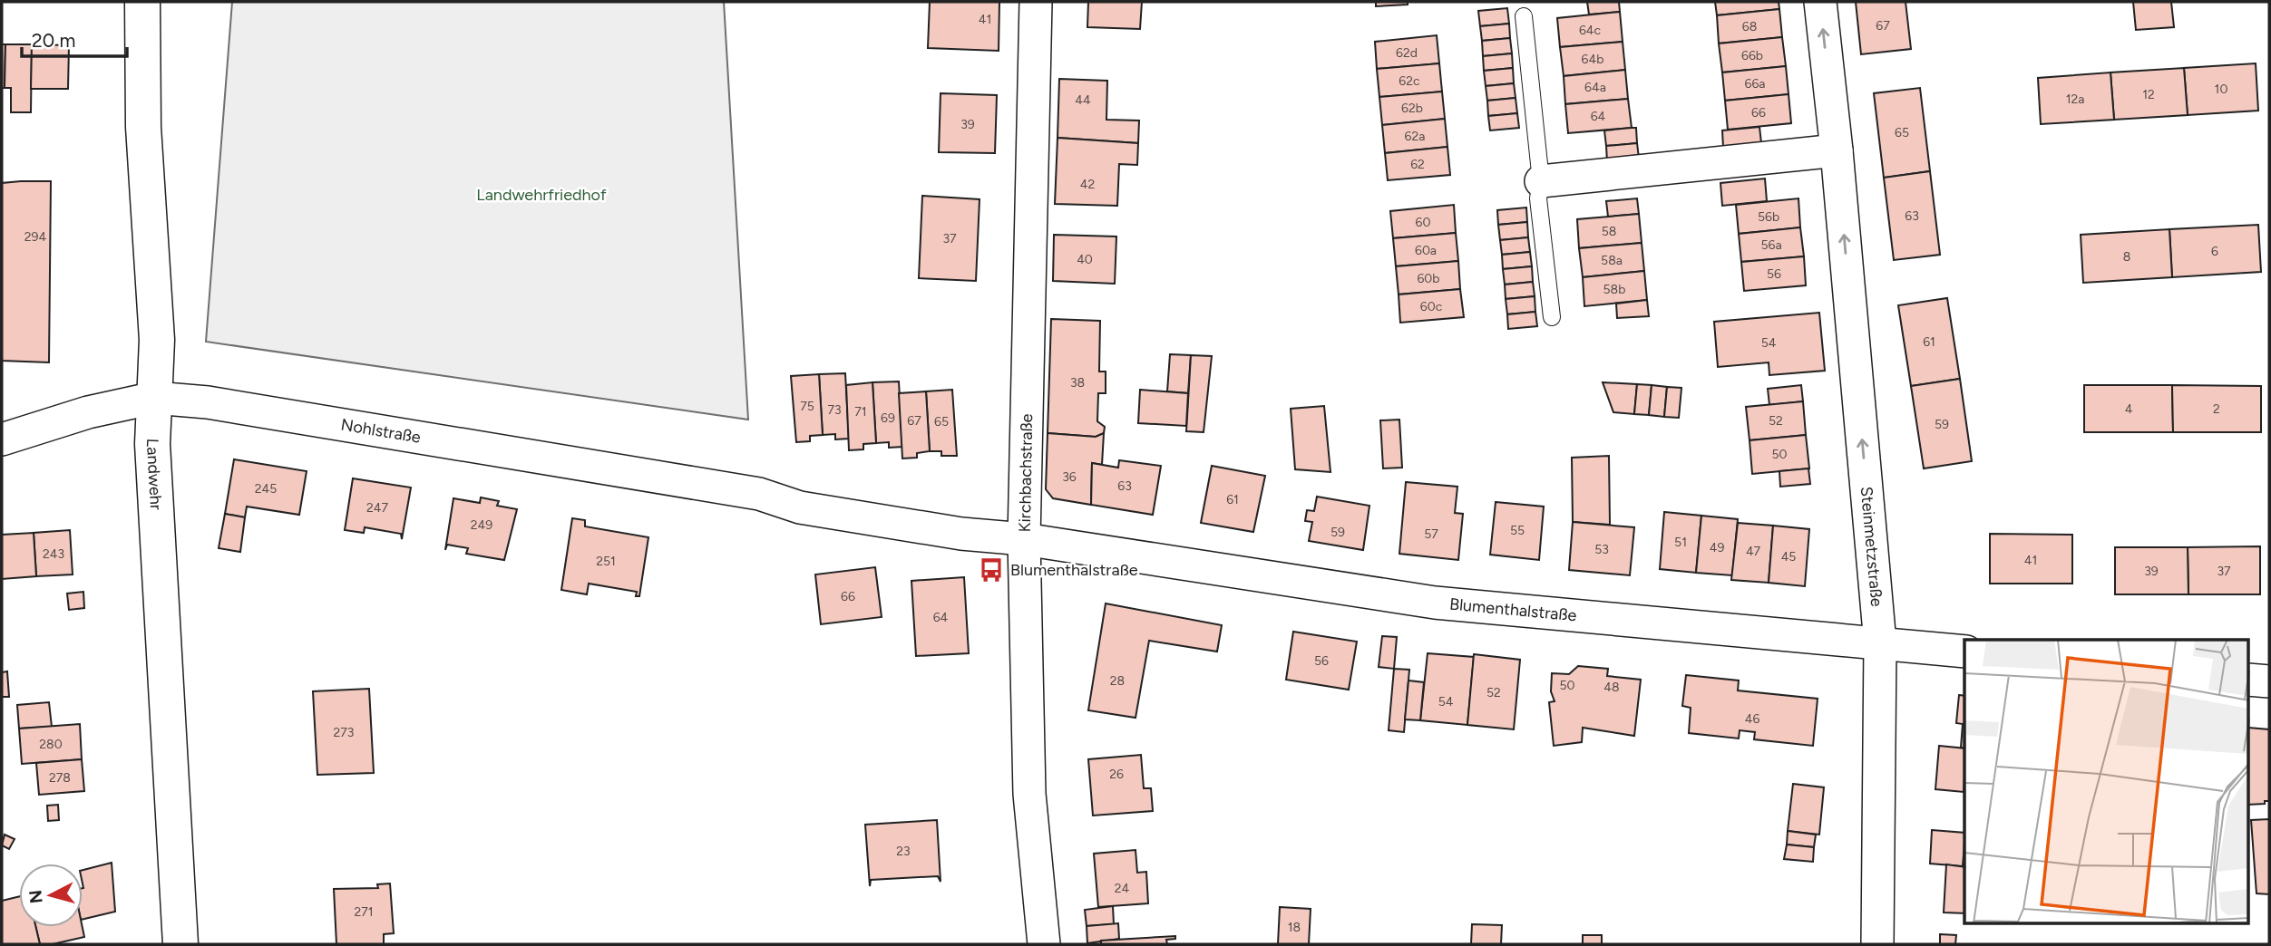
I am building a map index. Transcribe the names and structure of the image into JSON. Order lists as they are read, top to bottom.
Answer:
{
  "streets": {
    "street": [
      "Nohlstraße",
      "Landwehr",
      "Kirchbachstraße",
      "Steinmetzstraße",
      "Blumenthalstraße"
    ]
  },
  "crossings": [
    ["Nohlstraße", "Landwehr"],
    ["Nohlstraße", "Blumenthalstraße"],
    ["Kirchbachstraße", "Blumenthalstraße"],
    ["Steinmetzstraße", "Blumenthalstraße"]
  ],
  "one_way": ["Steinmetzstraße"],
  "parks": ["Landwehrfriedhof"],
  "places": {
    "bus stop": ["Blumenthalstraße"]
  },
  "house_numbers": [
    "41",
    "67",
    "68",
    "64c",
    "62d",
    "66b",
    "64b",
    "62c",
    "66a",
    "64a",
    "10",
    "12",
    "12a",
    "44",
    "62b",
    "66",
    "64",
    "39",
    "65",
    "62a",
    "62",
    "42",
    "63",
    "56b",
    "60",
    "58",
    "294",
    "37",
    "56a",
    "60a",
    "6",
    "8",
    "40",
    "58a",
    "56",
    "60b",
    "58b",
    "60c",
    "61",
    "54",
    "38",
    "75",
    "4",
    "2",
    "73",
    "71",
    "69",
    "67",
    "52",
    "65",
    "59",
    "50",
    "36",
    "63",
    "245",
    "61",
    "247",
    "249",
    "55",
    "59",
    "57",
    "51",
    "49",
    "53",
    "47",
    "243",
    "45",
    "41",
    "251",
    "39",
    "37",
    "66",
    "64",
    "56",
    "28",
    "50",
    "48",
    "52",
    "54",
    "46",
    "273",
    "280",
    "26",
    "278",
    "23",
    "24",
    "271",
    "18"
  ],
  "scale_bar": "20 m",
  "north": "left"
}
